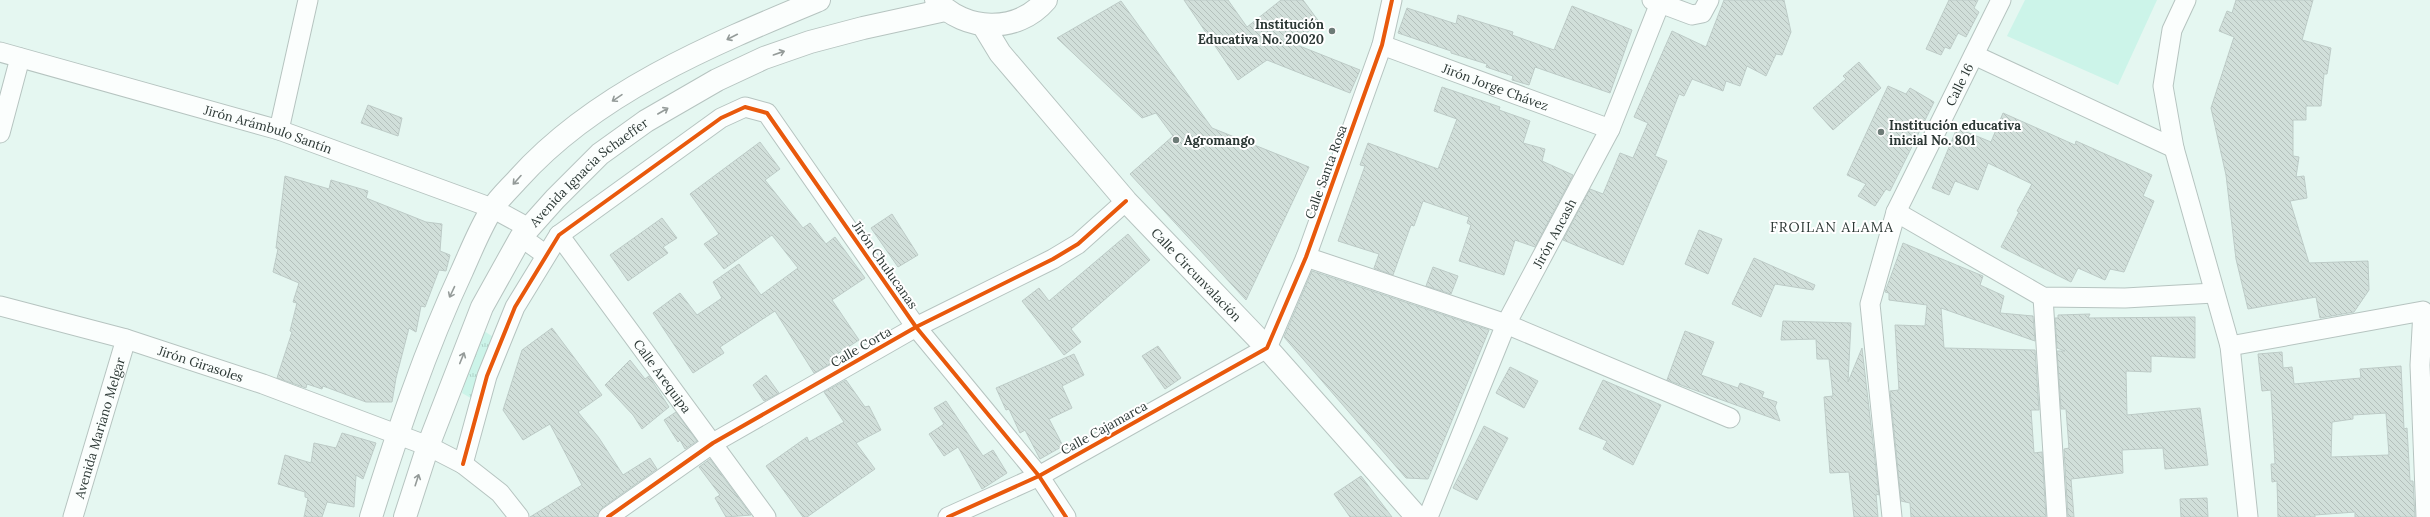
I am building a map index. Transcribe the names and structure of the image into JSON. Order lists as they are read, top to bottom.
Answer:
{
  "streets": {
    "main road": ["Avenida Ignacia Schaeffer", "Calle Circunvalación"],
    "street": [
      "Calle 16",
      "Jirón Jorge Chávez",
      "Jirón Arámbulo Santín",
      "Calle Santa Rosa",
      "Jirón Ancash",
      "Jirón Chulucanas",
      "Calle Corta",
      "Jirón Girasoles",
      "Calle Arequipa",
      "Avenida Mariano Melgar",
      "Calle Cajamarca"
    ]
  },
  "crossings": [
    ["Jirón Jorge Chávez", "Calle Santa Rosa"],
    ["Jirón Jorge Chávez", "Jirón Ancash"],
    ["Jirón Arámbulo Santín", "Avenida Ignacia Schaeffer"],
    ["Calle Santa Rosa", "Calle Circunvalación"],
    ["Calle Santa Rosa", "Calle Cajamarca"],
    ["Avenida Ignacia Schaeffer", "Jirón Girasoles"],
    ["Jirón Chulucanas", "Calle Corta"],
    ["Jirón Chulucanas", "Calle Arequipa"],
    ["Jirón Chulucanas", "Calle Cajamarca"],
    ["Calle Circunvalación", "Calle Corta"],
    ["Calle Circunvalación", "Calle Cajamarca"],
    ["Calle Corta", "Calle Arequipa"],
    ["Jirón Girasoles", "Avenida Mariano Melgar"]
  ],
  "districts": ["FROILAN ALAMA"],
  "places": ["Institución Educativa No. 20020", "Institución educativa inicial No. 801", "Agromango"]
}
